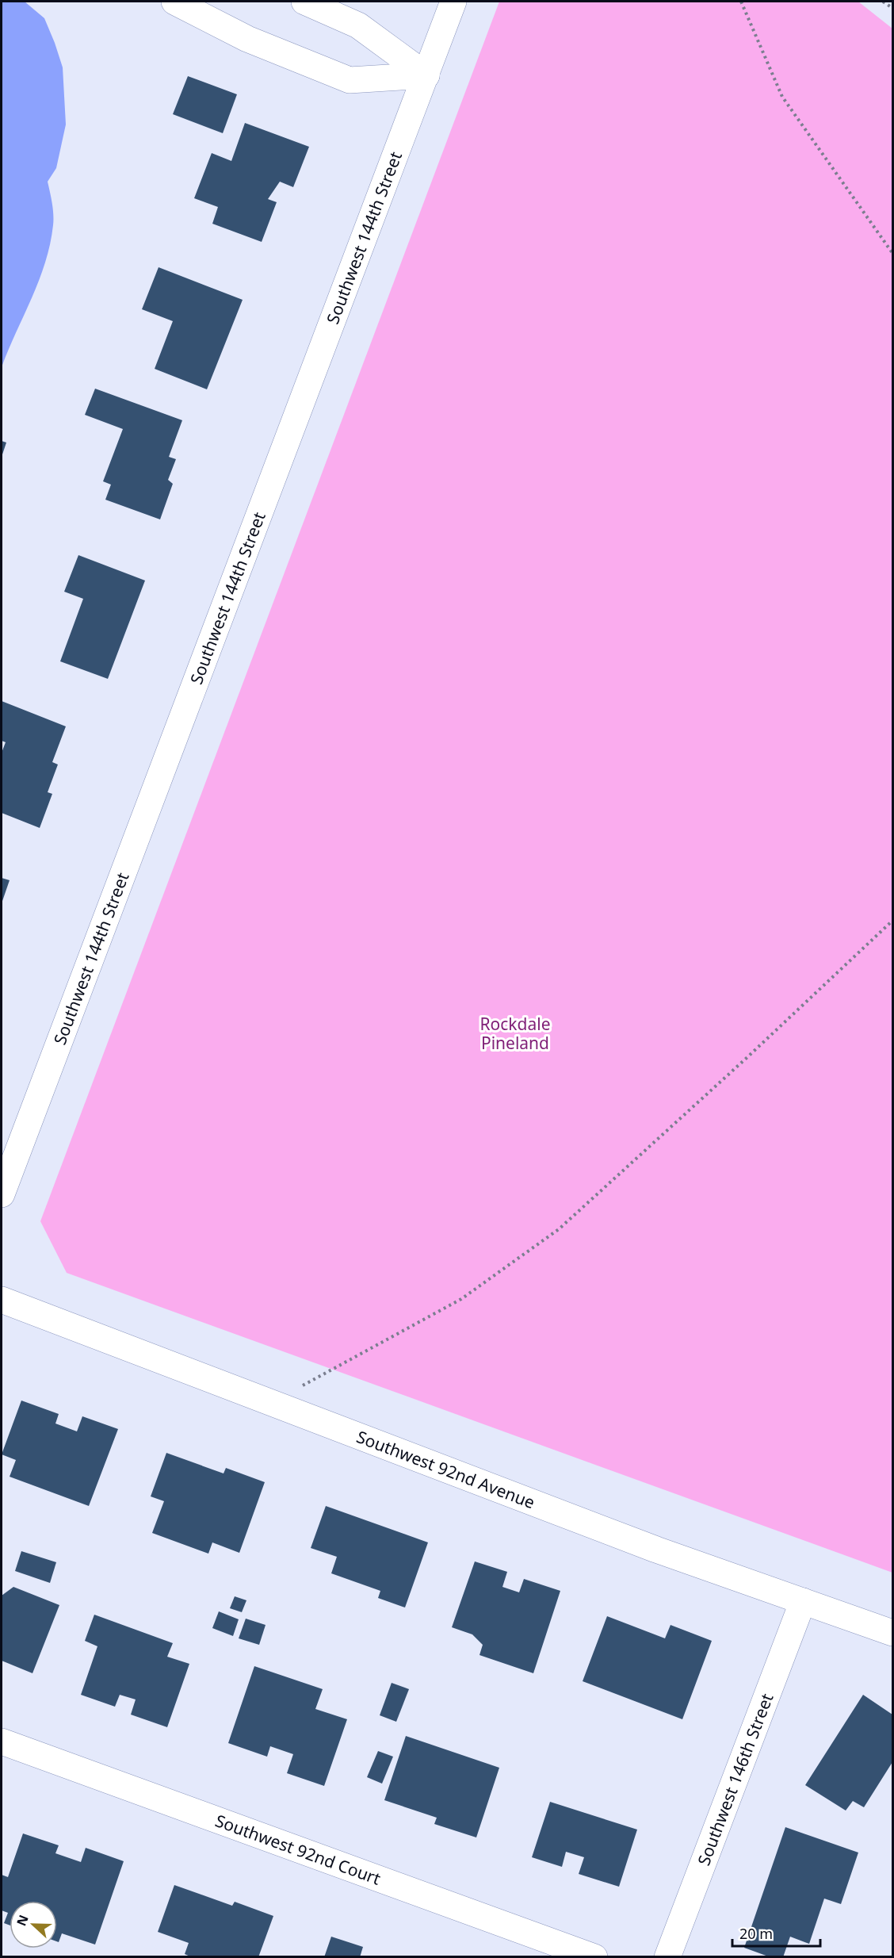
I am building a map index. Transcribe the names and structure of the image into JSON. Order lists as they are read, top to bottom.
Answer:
{
  "streets": {
    "street": [
      "Southwest 144th Street",
      "Southwest 92nd Avenue",
      "Southwest 146th Street",
      "Southwest 92nd Court"
    ]
  },
  "crossings": [
    ["Southwest 92nd Avenue", "Southwest 146th Street"]
  ],
  "parks": ["Rockdale Pineland"],
  "scale_bar": "20 m",
  "north": "left"
}
